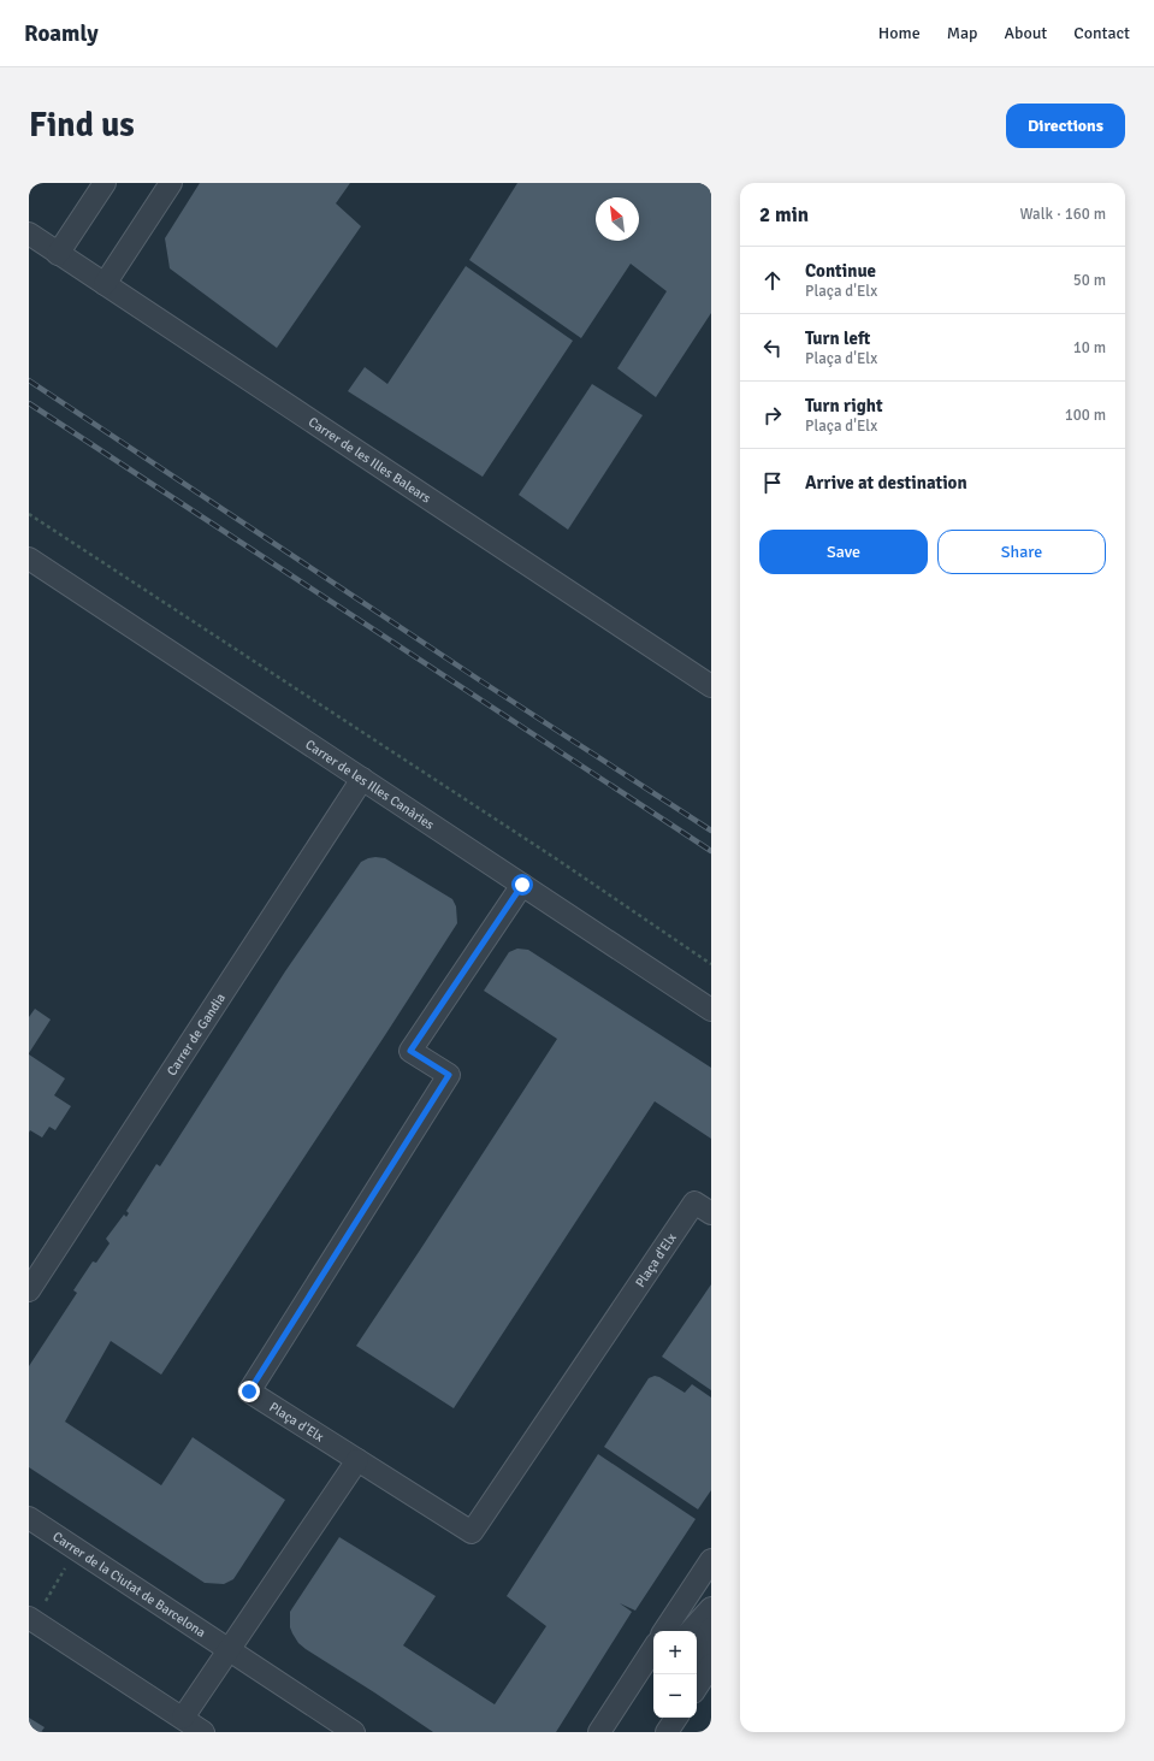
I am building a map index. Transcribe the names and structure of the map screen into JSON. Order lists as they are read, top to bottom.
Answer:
{
  "streets": {
    "street": [
      "Carrer de les Illes Balears",
      "Carrer de les Illes Canàries",
      "Carrer de Gandia",
      "Plaça d'Elx",
      "Carrer de la Ciutat de Barcelona"
    ]
  },
  "crossings": [
    ["Carrer de les Illes Canàries", "Carrer de Gandia"],
    ["Carrer de les Illes Canàries", "Plaça d'Elx"]
  ],
  "north": "top left",
  "page": {
    "header": "Roamly",
    "nav": [
      "Home",
      "Map",
      "About",
      "Contact"
    ],
    "buttons": [
      "Directions",
      ["Save", "Share"]
    ],
    "title": "Find us",
    "heading": ["2 min", "Walk · 160 m"],
    "list": [
      ["Continue", "Plaça d'Elx", "50 m"],
      ["Turn left", "Plaça d'Elx", "10 m"],
      ["Turn right", "Plaça d'Elx", "100 m"],
      "Arrive at destination"
    ],
    "map_buttons": ["+", "−"]
  }
}
